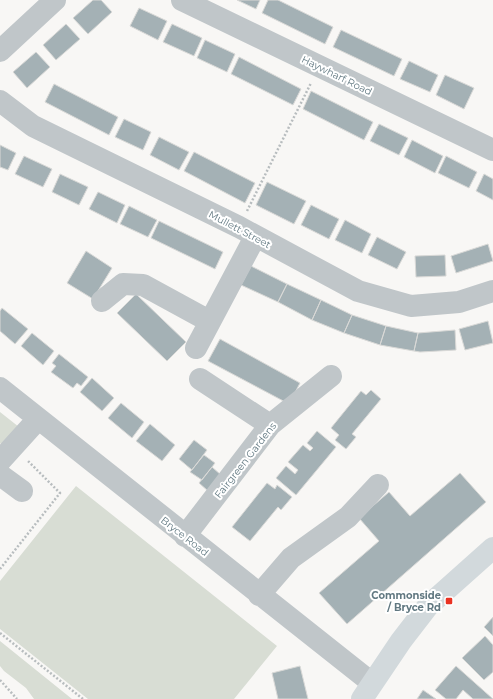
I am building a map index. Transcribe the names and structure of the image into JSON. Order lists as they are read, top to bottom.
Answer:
{
  "streets": {
    "street": [
      "Haywharf Road",
      "Mullett Street",
      "Fairgreen Gardens",
      "Bryce Road"
    ]
  },
  "crossings": [
    ["Fairgreen Gardens", "Bryce Road"]
  ],
  "places": {
    "transit": ["Commonside / Bryce Rd"]
  }
}
